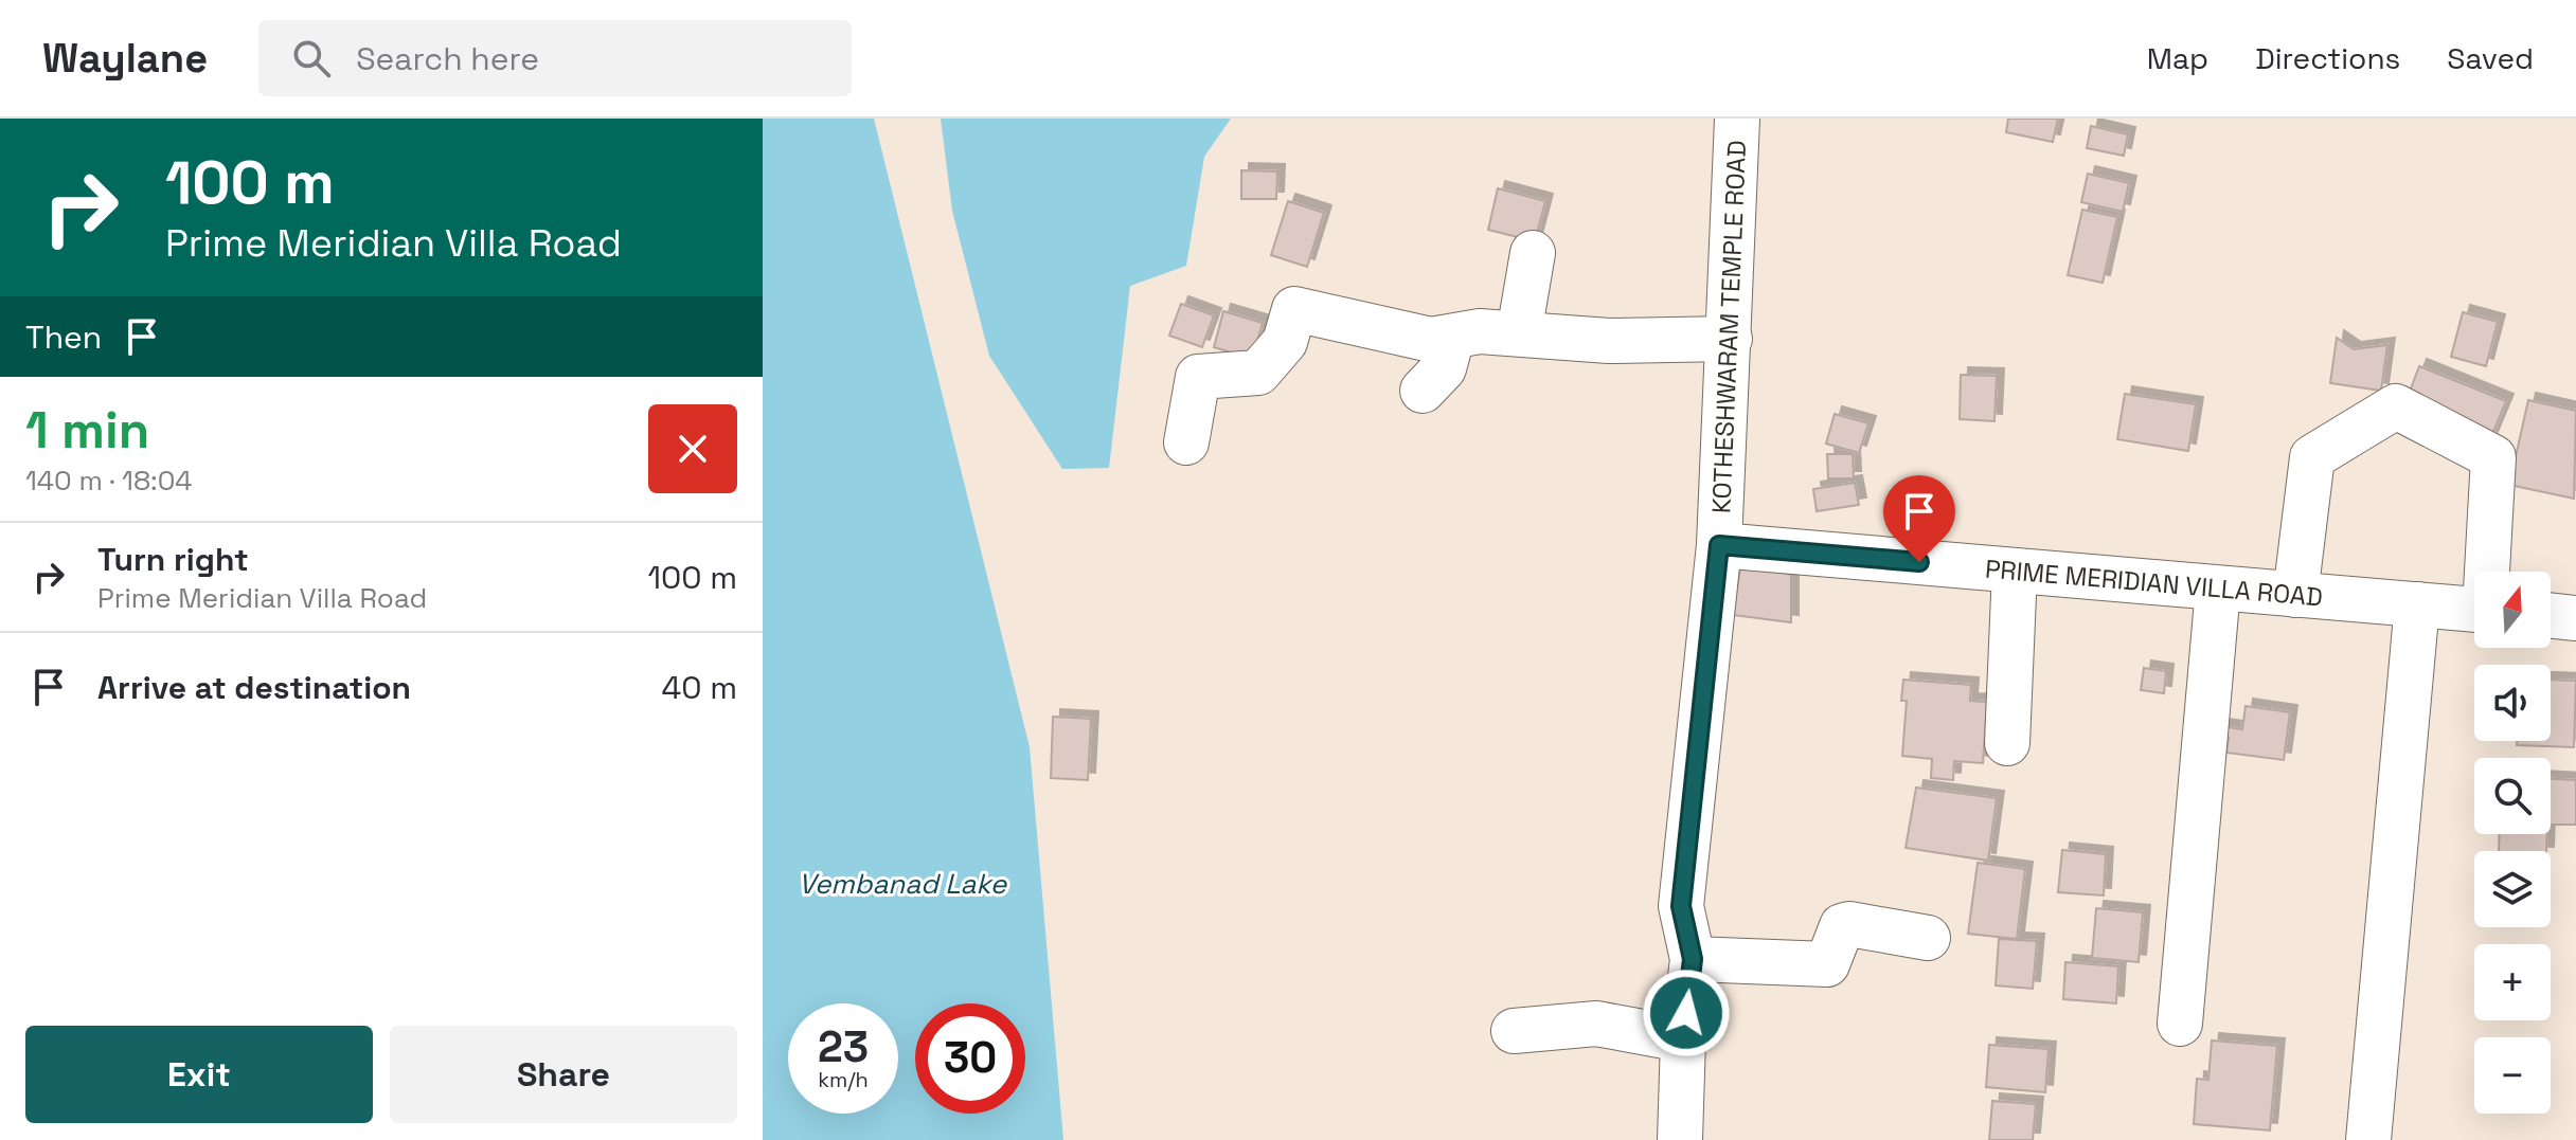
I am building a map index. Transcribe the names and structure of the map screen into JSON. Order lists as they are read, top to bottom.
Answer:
{
  "streets": {
    "street": ["KOTHESHWARAM TEMPLE ROAD", "PRIME MERIDIAN VILLA ROAD"]
  },
  "crossings": [
    ["KOTHESHWARAM TEMPLE ROAD", "PRIME MERIDIAN VILLA ROAD"]
  ],
  "water": ["Vembanad Lake"],
  "north": "top",
  "page": {
    "header": "Waylane",
    "search": "Search here",
    "nav": ["Map", "Directions", "Saved"],
    "turn": ["100 m", "Prime Meridian Villa Road"],
    "then": "Then",
    "heading": ["1 min", "140 m · 18:04"],
    "list": [
      {
        "name": "Turn right",
        "note": "Prime Meridian Villa Road",
        "value": "100 m"
      },
      {
        "name": "Arrive at destination",
        "value": "40 m"
      }
    ],
    "map_buttons": ["+", "−"],
    "speed": "23 km/h",
    "limit": "30",
    "buttons": ["Exit", "Share"]
  }
}
